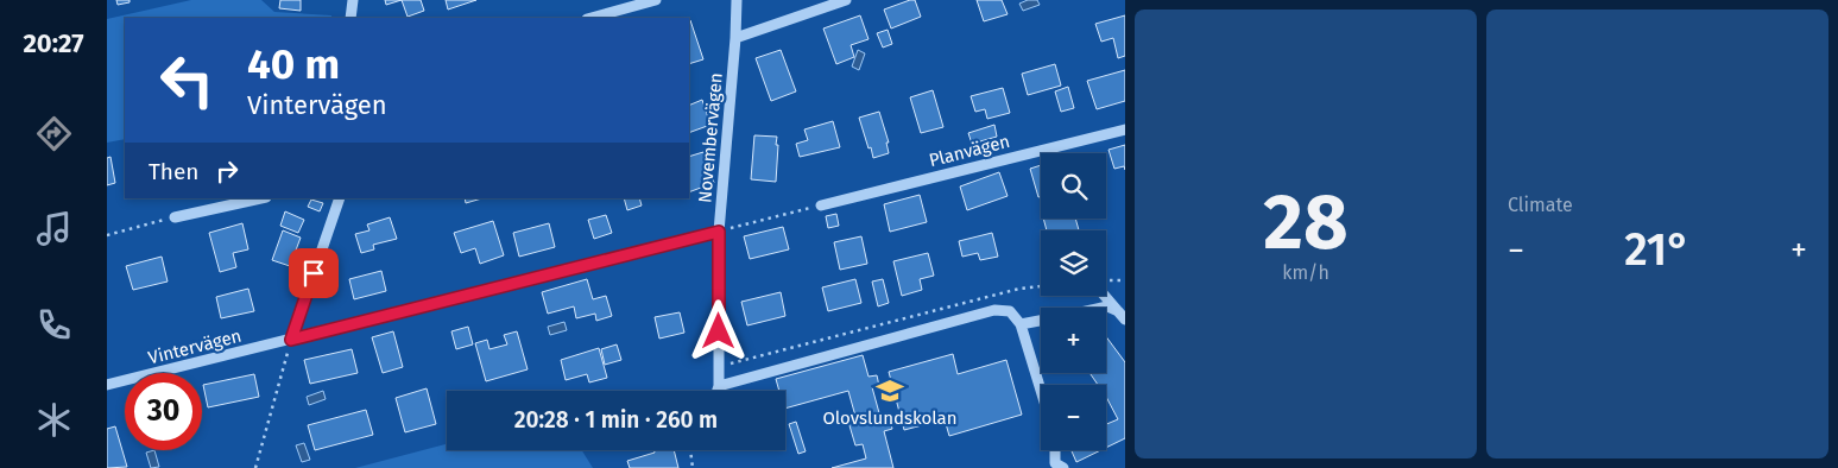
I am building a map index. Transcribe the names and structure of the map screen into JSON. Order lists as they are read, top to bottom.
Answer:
{
  "streets": {
    "street": ["Novembervägen", "Planvägen", "Vintervägen"]
  },
  "crossings": [
    ["Novembervägen", "Vintervägen"]
  ],
  "places": {
    "school or university": ["Olovslundskolan"]
  },
  "page": {
    "tabs": "20:27",
    "tile": [
      ["28", "km/h"],
      "Climate"
    ],
    "turn": ["40 m", "Vintervägen"],
    "then": "Then",
    "map_buttons": ["+", "−"],
    "heat": ["−", "21°", "+"],
    "limit": "30",
    "trip": "20:28 · 1 min · 260 m"
  }
}
